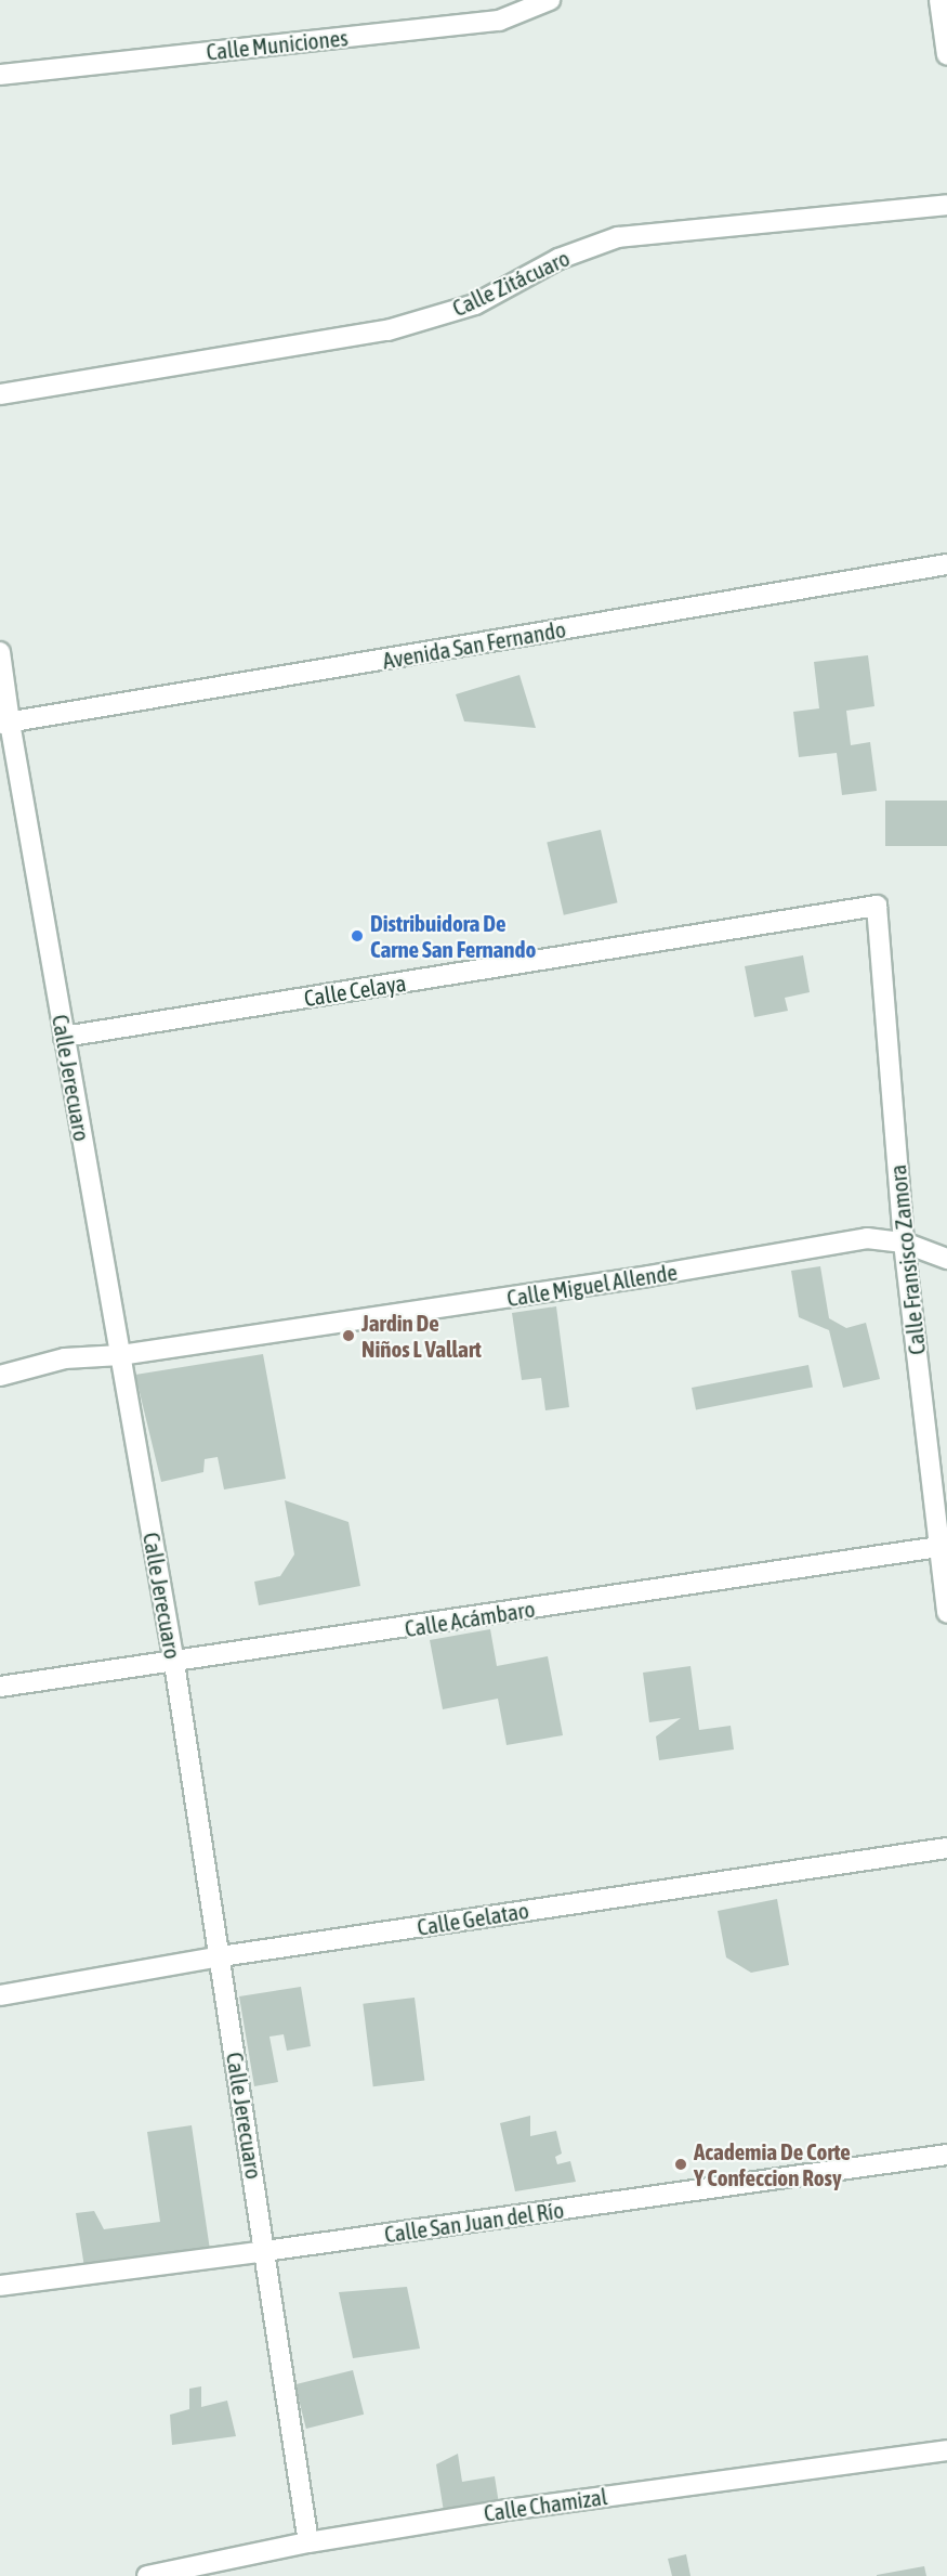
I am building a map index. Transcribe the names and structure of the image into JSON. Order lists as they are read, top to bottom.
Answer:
{
  "streets": {
    "street": [
      "Calle Municiones",
      "Calle Zitácuaro",
      "Avenida San Fernando",
      "Calle Celaya",
      "Calle Jerecuaro",
      "Calle Fransisco Zamora",
      "Calle Miguel Allende",
      "Calle Acámbaro",
      "Calle Gelatao",
      "Calle San Juan del Río",
      "Calle Chamizal"
    ]
  },
  "crossings": [
    ["Avenida San Fernando", "Calle Jerecuaro"],
    ["Calle Celaya", "Calle Jerecuaro"],
    ["Calle Celaya", "Calle Fransisco Zamora"],
    ["Calle Jerecuaro", "Calle Miguel Allende"],
    ["Calle Jerecuaro", "Calle Acámbaro"],
    ["Calle Jerecuaro", "Calle Gelatao"],
    ["Calle Jerecuaro", "Calle San Juan del Río"],
    ["Calle Jerecuaro", "Calle Chamizal"],
    ["Calle Fransisco Zamora", "Calle Miguel Allende"],
    ["Calle Fransisco Zamora", "Calle Acámbaro"]
  ],
  "places": ["Distribuidora De Carne San Fernando", "Jardin De Niños L Vallart", "Academia De Corte Y Confeccion Rosy"]
}
